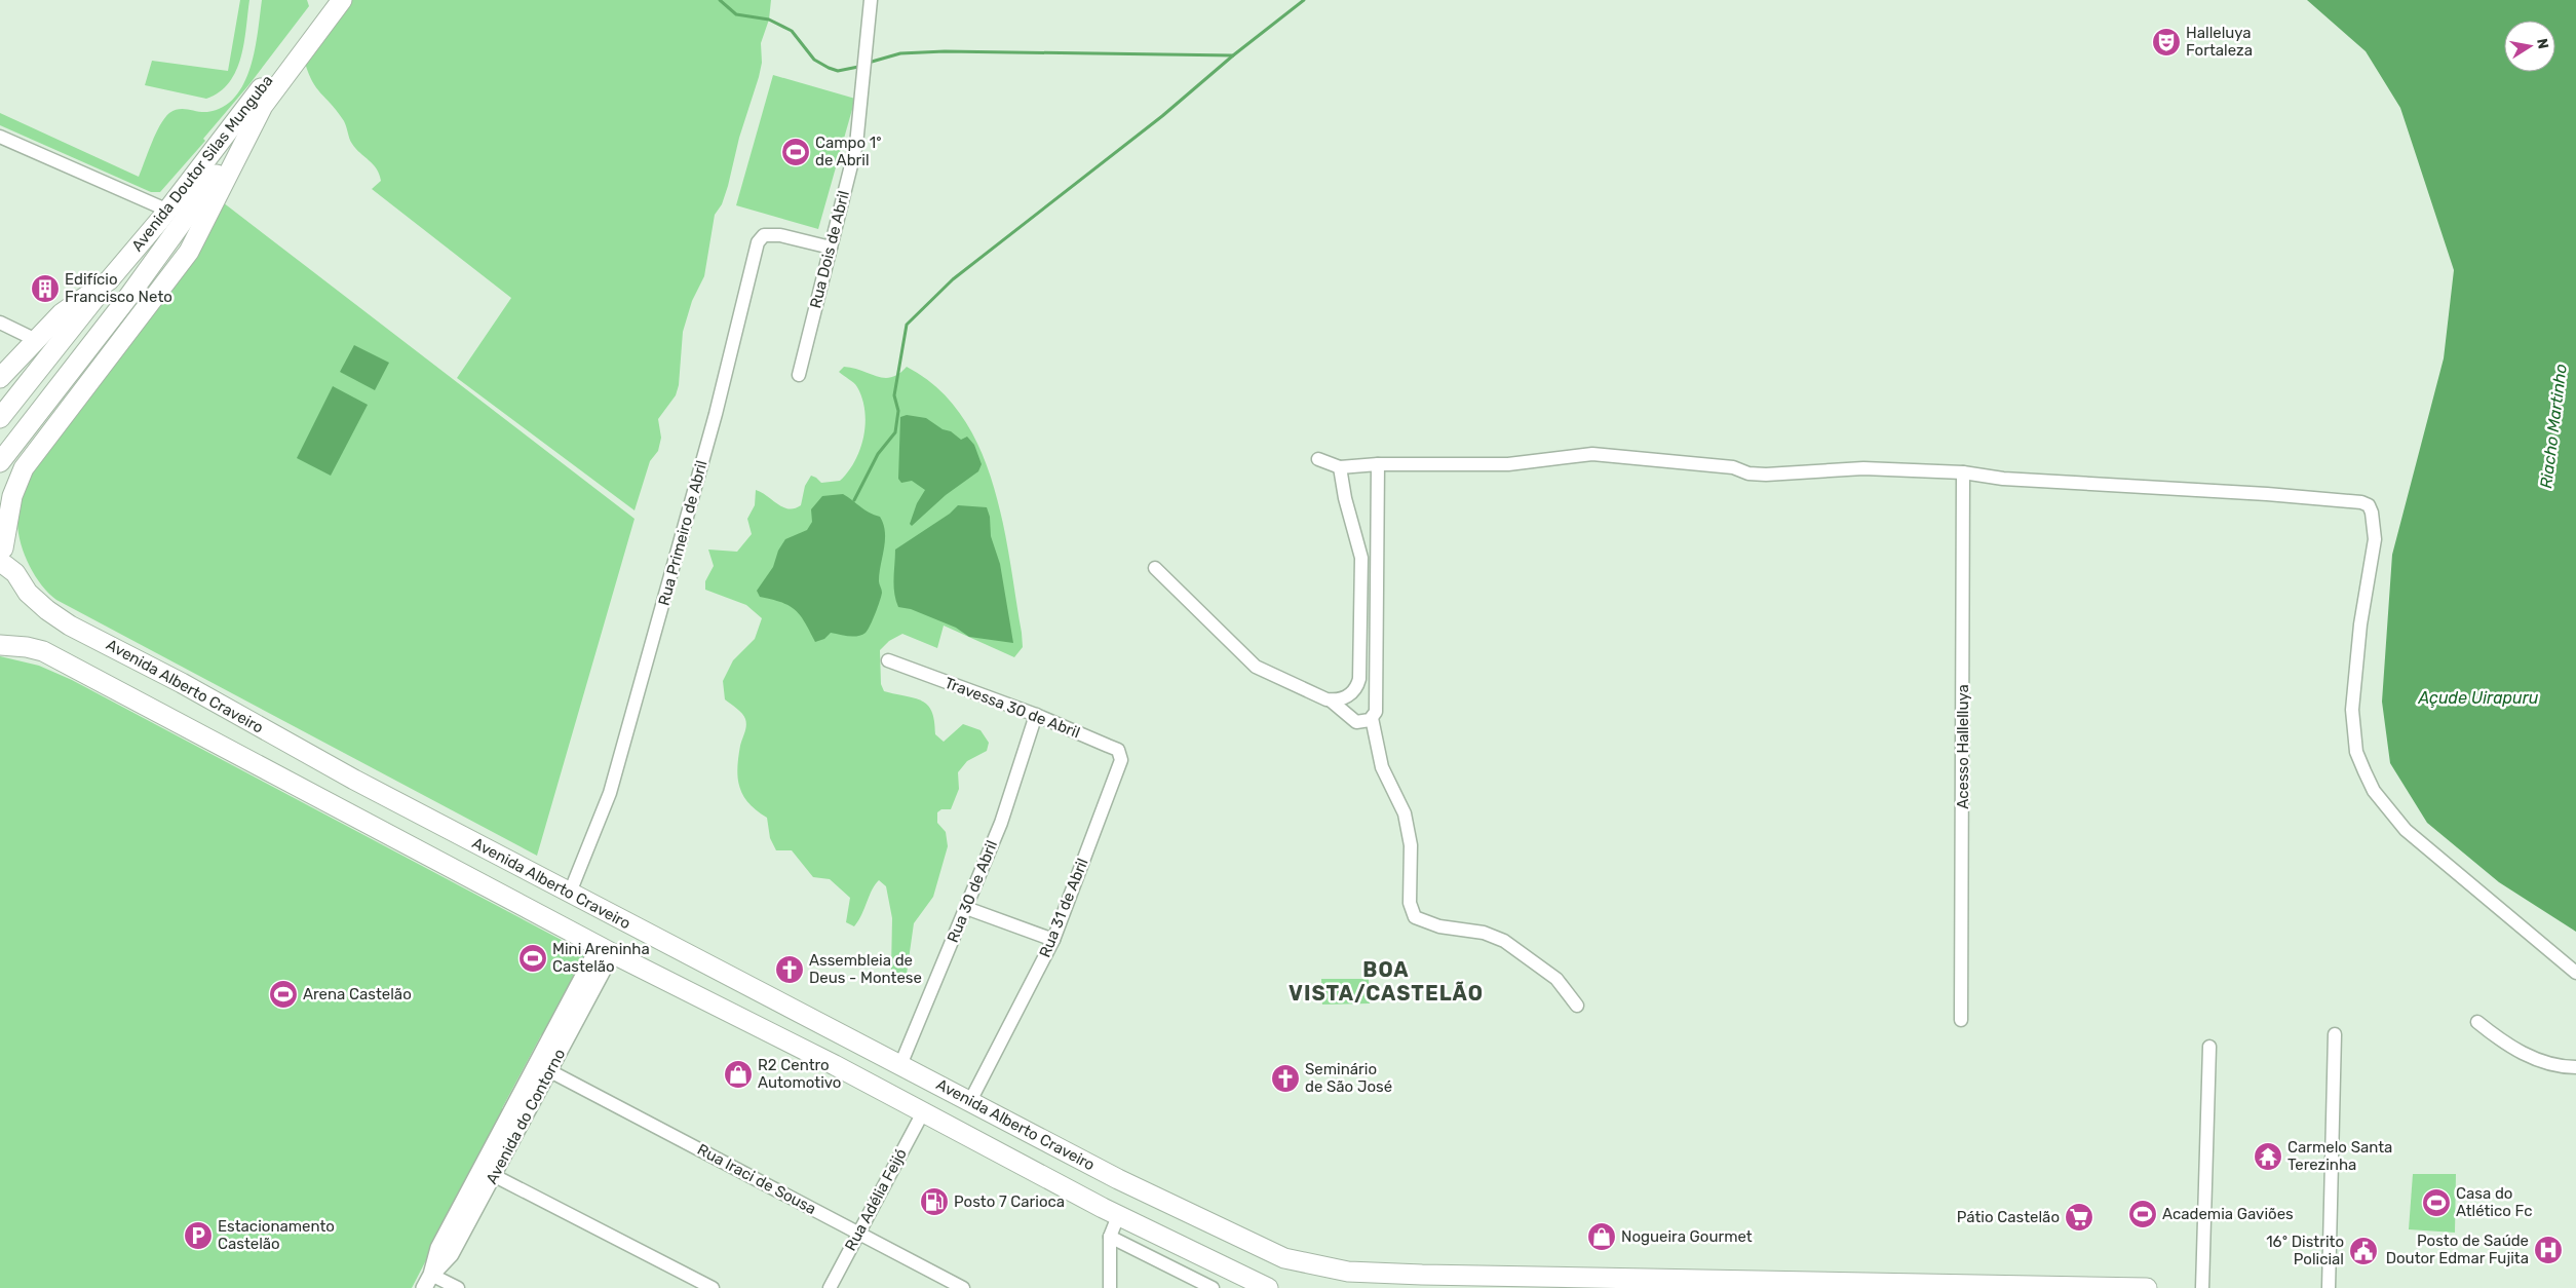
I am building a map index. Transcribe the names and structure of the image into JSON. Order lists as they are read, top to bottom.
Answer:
{
  "streets": {
    "main road": ["Avenida Doutor Silas Munguba", "Avenida Alberto Craveiro"],
    "street": [
      "Rua Dois de Abril",
      "Rua Primeiro de Abril",
      "Travessa 30 de Abril",
      "Acesso Hallelluya",
      "Rua 30 de Abril",
      "Rua 31 de Abril",
      "Avenida do Contorno",
      "Rua Iraci de Sousa",
      "Rua Adélia Feijó"
    ]
  },
  "crossings": [
    ["Avenida Doutor Silas Munguba", "Avenida Alberto Craveiro"],
    ["Rua Dois de Abril", "Rua Primeiro de Abril"],
    ["Rua Primeiro de Abril", "Avenida Alberto Craveiro"],
    ["Avenida Alberto Craveiro", "Rua 30 de Abril"],
    ["Avenida Alberto Craveiro", "Rua 31 de Abril"],
    ["Travessa 30 de Abril", "Rua 30 de Abril"],
    ["Travessa 30 de Abril", "Rua 31 de Abril"],
    ["Avenida do Contorno", "Rua Iraci de Sousa"],
    ["Rua Iraci de Sousa", "Rua Adélia Feijó"]
  ],
  "districts": ["BOA VISTA/CASTELÃO"],
  "water": ["Riacho Martinho", "Açude Uirapuru"],
  "places": {
    "theatre": ["Halleluya Fortaleza"],
    "sports": [
      "Campo 1º de Abril",
      "Mini Areninha Castelão",
      "Arena Castelão",
      "Casa do Atlético Fc",
      "Academia Gaviões"
    ],
    "building": ["Edifício Francisco Neto"],
    "church": ["Assembleia de Deus - Montese", "Seminário de São José"],
    "shop": ["R2 Centro Automotivo", "Nogueira Gourmet"],
    "temple": ["Carmelo Santa Terezinha"],
    "fuel station": ["Posto 7 Carioca"],
    "supermarket": ["Pátio Castelão"],
    "parking": ["Estacionamento Castelão"],
    "hospital": ["Posto de Saúde Doutor Edmar Fujita"],
    "public building": ["16º Distrito Policial"]
  },
  "north": "right"
}
